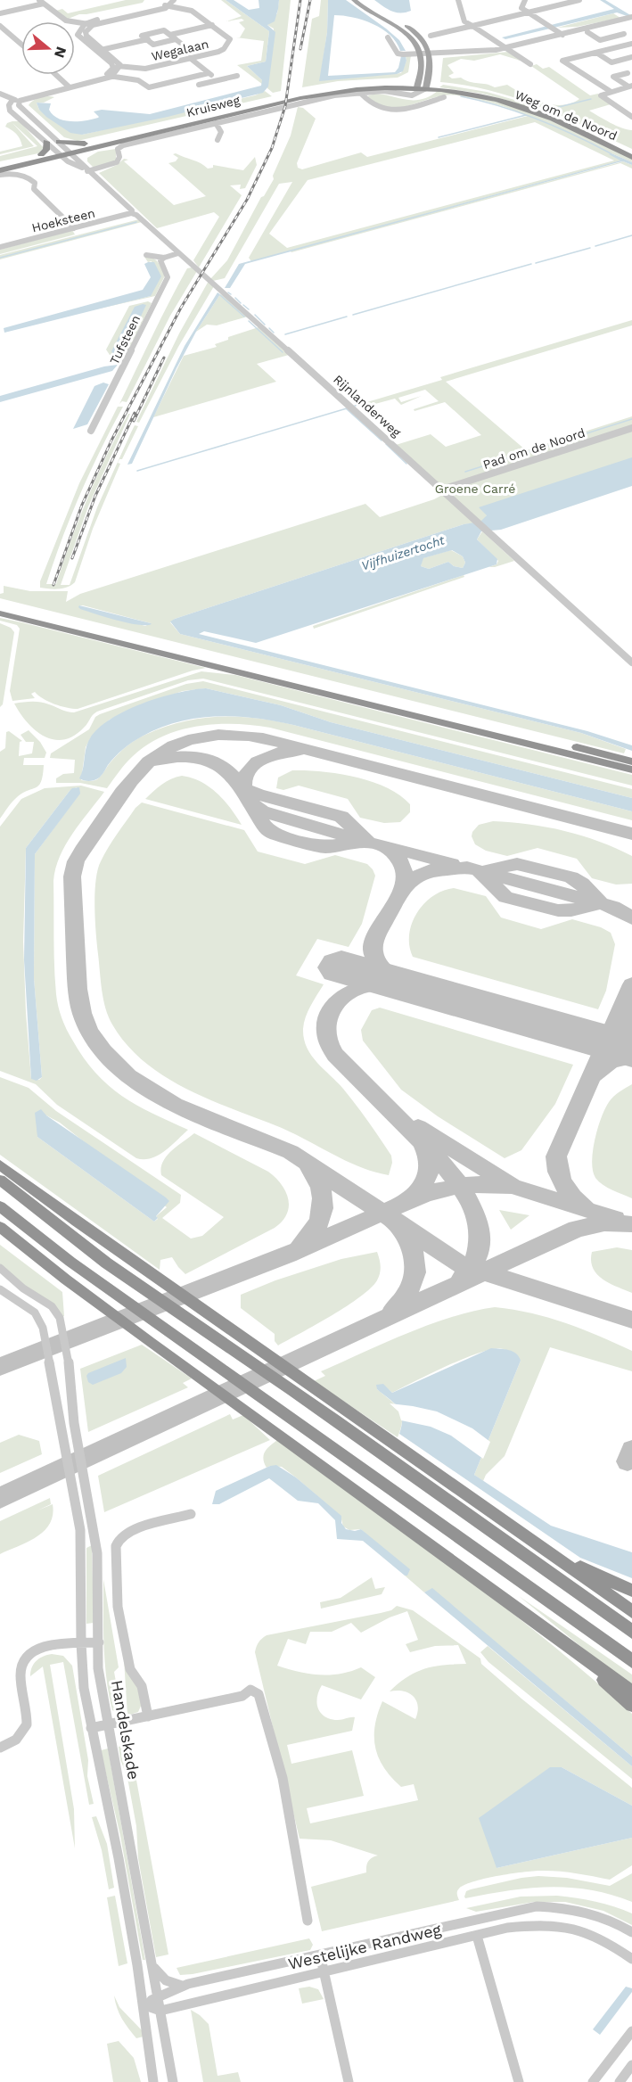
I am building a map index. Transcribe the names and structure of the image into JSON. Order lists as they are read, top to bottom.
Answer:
{
  "streets": {
    "highway": ["Kruisweg", "Weg om de Noord"],
    "street": [
      "Wegalaan",
      "Hoeksteen",
      "Tufsteen",
      "Rijnlanderweg",
      "Pad om de Noord",
      "Handelskade",
      "Westelijke Randweg"
    ]
  },
  "crossings": [
    ["Kruisweg", "Weg om de Noord"],
    ["Kruisweg", "Rijnlanderweg"],
    ["Hoeksteen", "Rijnlanderweg"],
    ["Rijnlanderweg", "Pad om de Noord"],
    ["Handelskade", "Westelijke Randweg"]
  ],
  "water": ["Vijfhuizertocht"],
  "parks": ["Groene Carré"],
  "north": "right"
}
